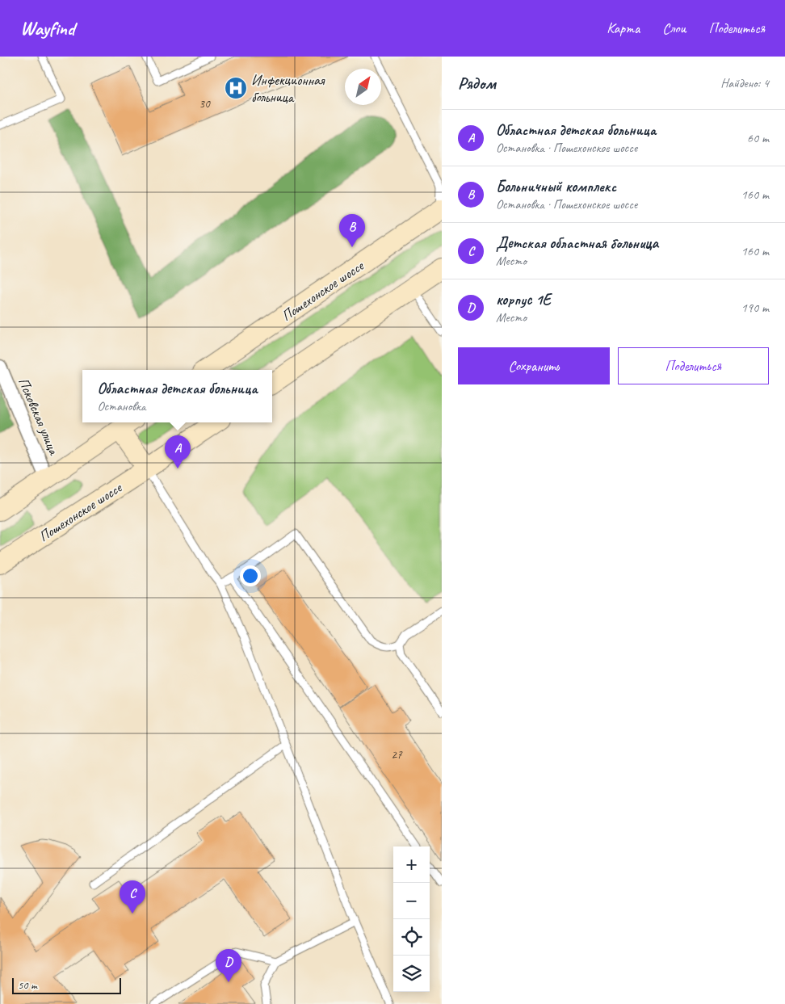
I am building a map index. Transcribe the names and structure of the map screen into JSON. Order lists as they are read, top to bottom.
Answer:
{
  "streets": {
    "main road": ["Пошехонское шоссе"],
    "street": ["Псковская улица"]
  },
  "places": {
    "hospital": ["Инфекционная больница"]
  },
  "house_numbers": ["30", "27"],
  "scale_bar": "50 m",
  "north": "top right",
  "page": {
    "header": "Wayfind",
    "nav": ["Карта", "Слои", "Поделиться"],
    "heading": ["Рядом", "Найдено: 4"],
    "list": [
      {
        "mark": "A",
        "name": "Областная детская больница",
        "note": "Остановка · Пошехонское шоссе",
        "value": "60 m"
      },
      {
        "mark": "B",
        "name": "Больничный комплекс",
        "note": "Остановка · Пошехонское шоссе",
        "value": "160 m"
      },
      {
        "mark": "C",
        "name": "Детская областная больница",
        "note": "Место",
        "value": "160 m"
      },
      {
        "mark": "D",
        "name": "корпус 1Е",
        "note": "Место",
        "value": "190 m"
      }
    ],
    "pins": [
      "B",
      "A",
      "C",
      "D"
    ],
    "buttons": ["Сохранить", "Поделиться"],
    "popup": ["Областная детская больница", "Остановка"],
    "map_buttons": ["+", "−"],
    "scale": "50 m"
  }
}
